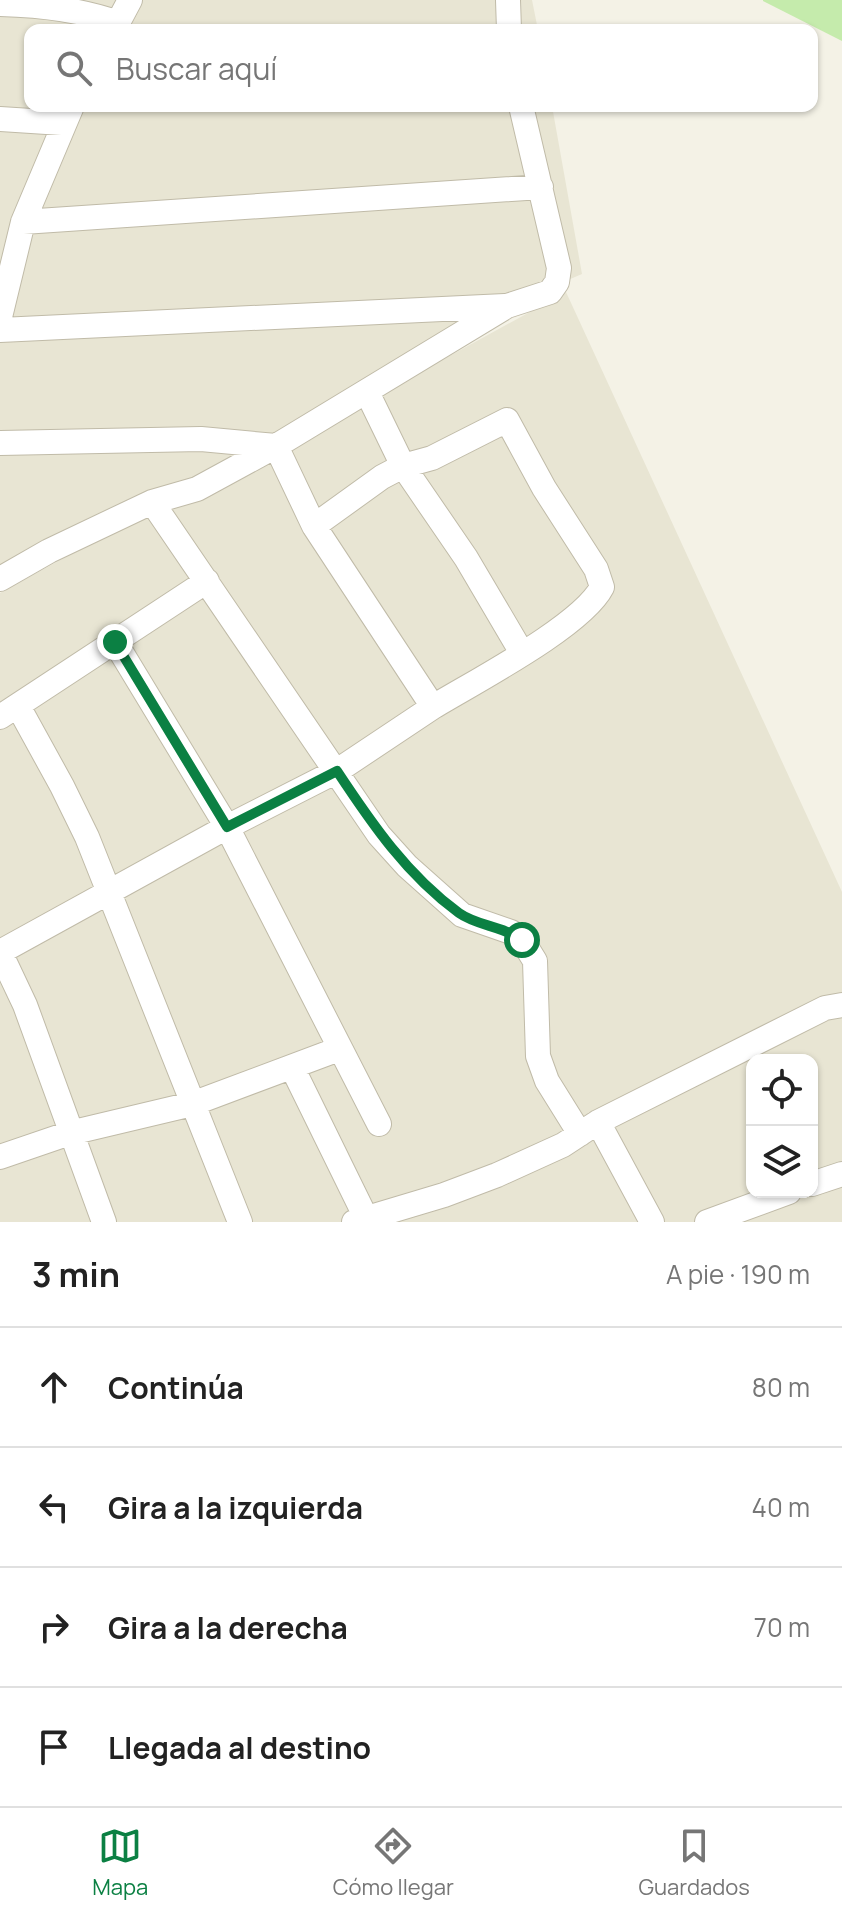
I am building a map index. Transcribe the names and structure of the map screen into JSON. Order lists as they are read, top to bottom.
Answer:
{
  "page": {
    "search": "Buscar aquí",
    "heading": ["3 min", "A pie · 190 m"],
    "list": [
      ["Continúa", "80 m"],
      ["Gira a la izquierda", "40 m"],
      ["Gira a la derecha", "70 m"],
      "Llegada al destino"
    ],
    "nav": ["Mapa", "Cómo llegar", "Guardados"]
  }
}
